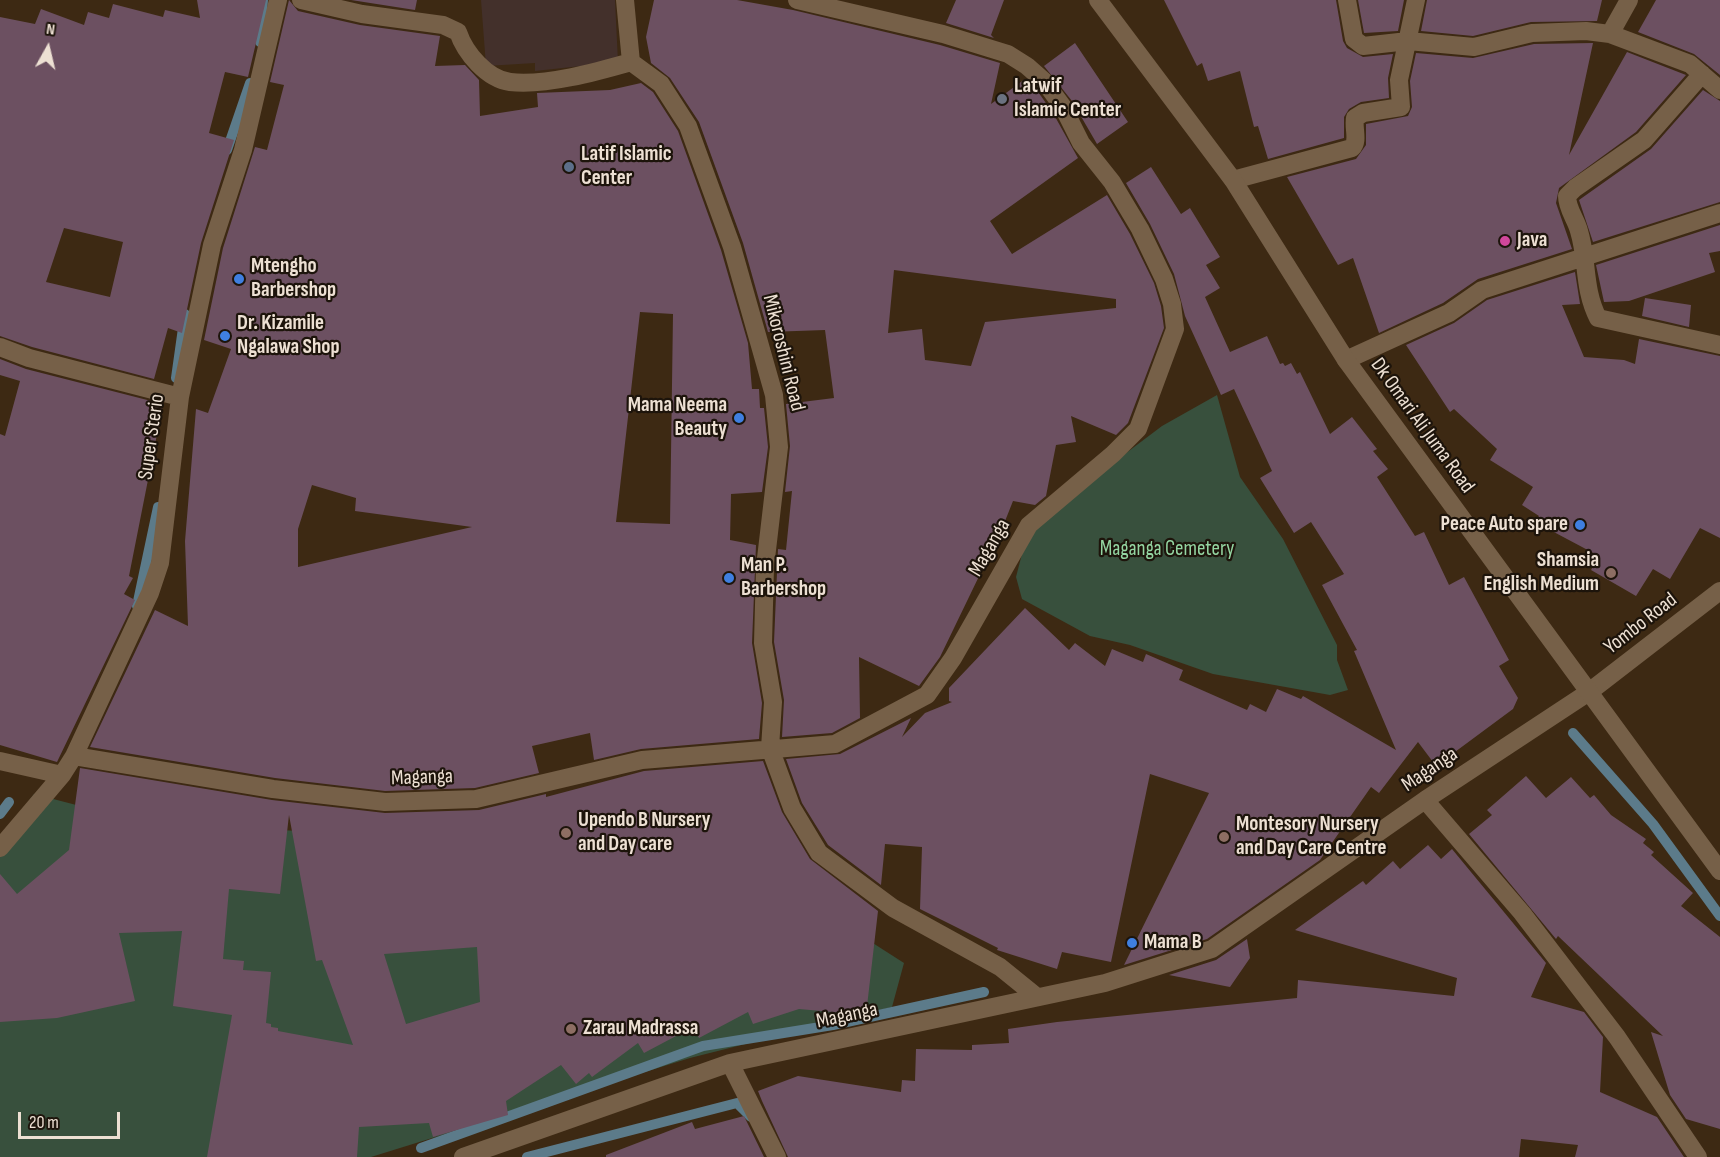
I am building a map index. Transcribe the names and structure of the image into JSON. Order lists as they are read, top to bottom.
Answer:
{
  "streets": {
    "street": [
      "Mikoroshini Road",
      "Dk Omari Ali Juma Road",
      "Super Sterio",
      "Maganga",
      "Yombo Road"
    ]
  },
  "crossings": [
    ["Mikoroshini Road", "Maganga"],
    ["Dk Omari Ali Juma Road", "Maganga"],
    ["Dk Omari Ali Juma Road", "Yombo Road"],
    ["Super Sterio", "Maganga"],
    ["Maganga", "Yombo Road"]
  ],
  "parks": ["Maganga Cemetery"],
  "places": [
    "Latwif Islamic Center",
    "Latif Islamic Center",
    "Java",
    "Mtengho Barbershop",
    "Dr. Kizamile Ngalawa Shop",
    "Mama Neema Beauty",
    "Peace Auto spare",
    "Shamsia English Medium",
    "Man P. Barbershop",
    "Upendo B Nursery and Day care",
    "Montesory Nursery and Day Care Centre",
    "Mama B",
    "Zarau Madrassa"
  ],
  "scale_bar": "20 m",
  "north": "top"
}
